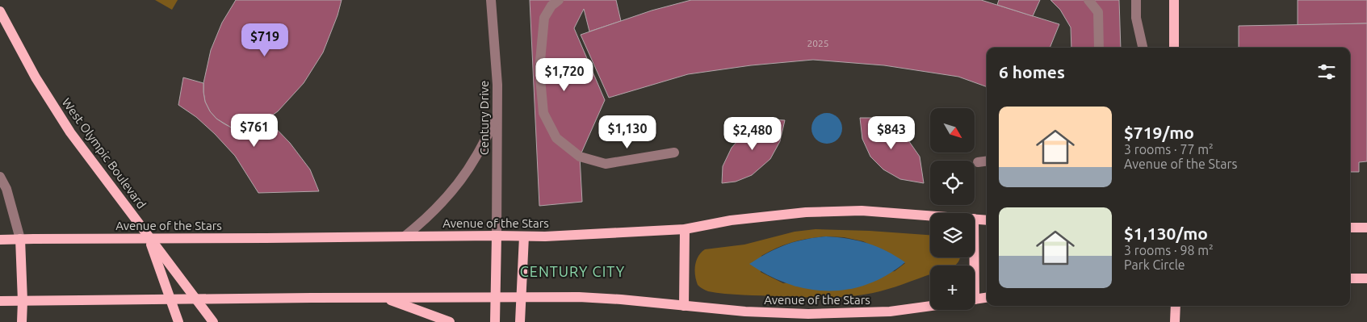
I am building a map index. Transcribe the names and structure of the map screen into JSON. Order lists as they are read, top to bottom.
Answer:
{
  "streets": {
    "main road": ["West Olympic Boulevard", "Avenue of the Stars"],
    "street": ["Century Drive"]
  },
  "crossings": [
    ["Century Drive", "Avenue of the Stars"]
  ],
  "districts": ["CENTURY CITY"],
  "house_numbers": ["2025"],
  "north": "bottom right",
  "page": {
    "price": [
      "$719",
      "$1,720",
      "$761",
      "$1,130",
      "$843",
      "$2,480"
    ],
    "heading": "6 homes",
    "list": [
      {
        "name": "$719/mo",
        "note": "3 rooms · 77 m² · Avenue of the Stars"
      },
      {
        "name": "$1,130/mo",
        "note": "3 rooms · 98 m² · Park Circle"
      }
    ],
    "map_buttons": "+"
  }
}
